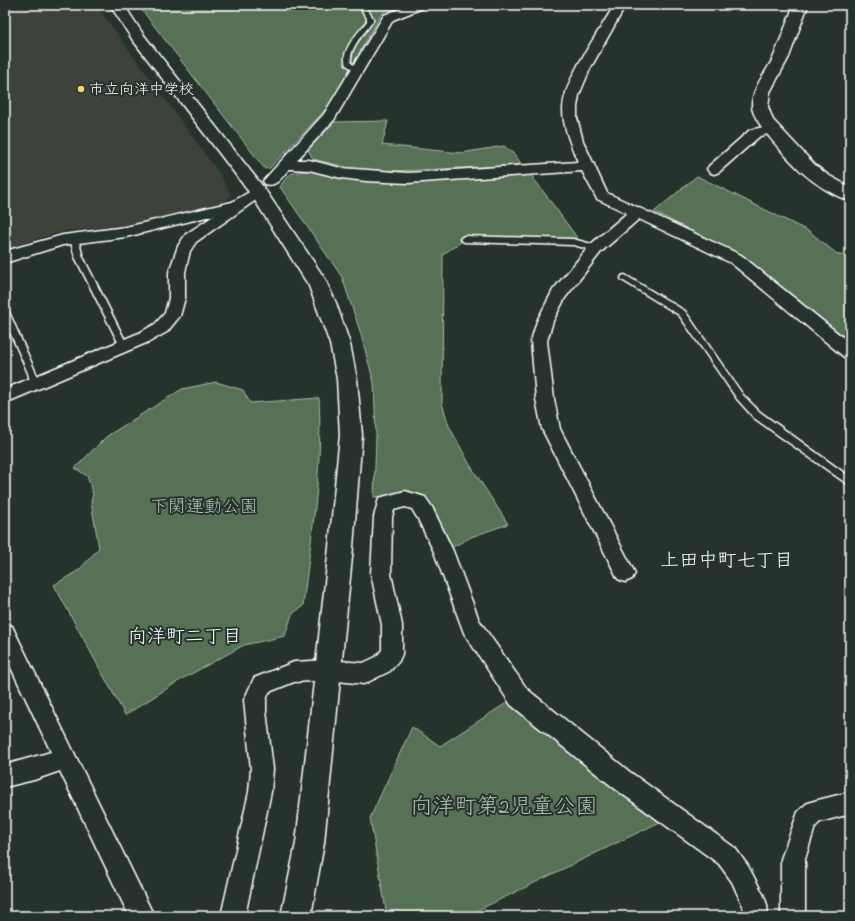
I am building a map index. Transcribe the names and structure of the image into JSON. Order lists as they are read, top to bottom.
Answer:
{
  "districts": ["上田中町七丁目", "向洋町二丁目"],
  "parks": ["下関運動公園", "向洋町第2児童公園"],
  "places": ["市立向洋中学校"]
}
